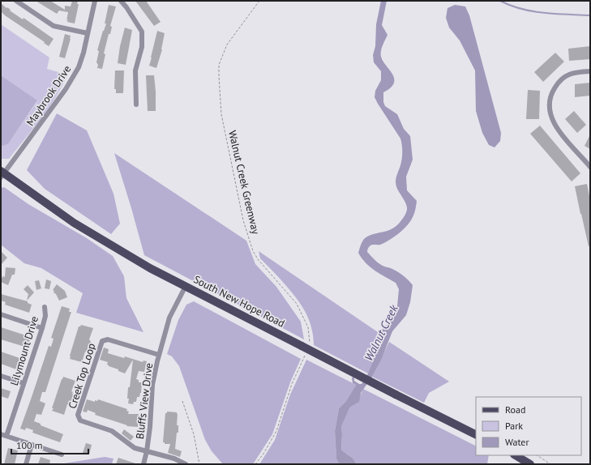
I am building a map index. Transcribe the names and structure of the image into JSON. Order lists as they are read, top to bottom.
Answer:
{
  "streets": {
    "main road": ["South New Hope Road"],
    "street": [
      "Maybrook Drive",
      "Lilymount Drive",
      "Creek Top Loop",
      "Bluffs View Drive"
    ],
    "path": ["Walnut Creek Greenway"]
  },
  "crossings": [
    ["Maybrook Drive", "South New Hope Road"],
    ["South New Hope Road", "Bluffs View Drive"],
    ["Creek Top Loop", "Bluffs View Drive"]
  ],
  "water": ["Walnut Creek"],
  "legend": ["Road", "Park", "Water"],
  "scale_bar": "100 m"
}
